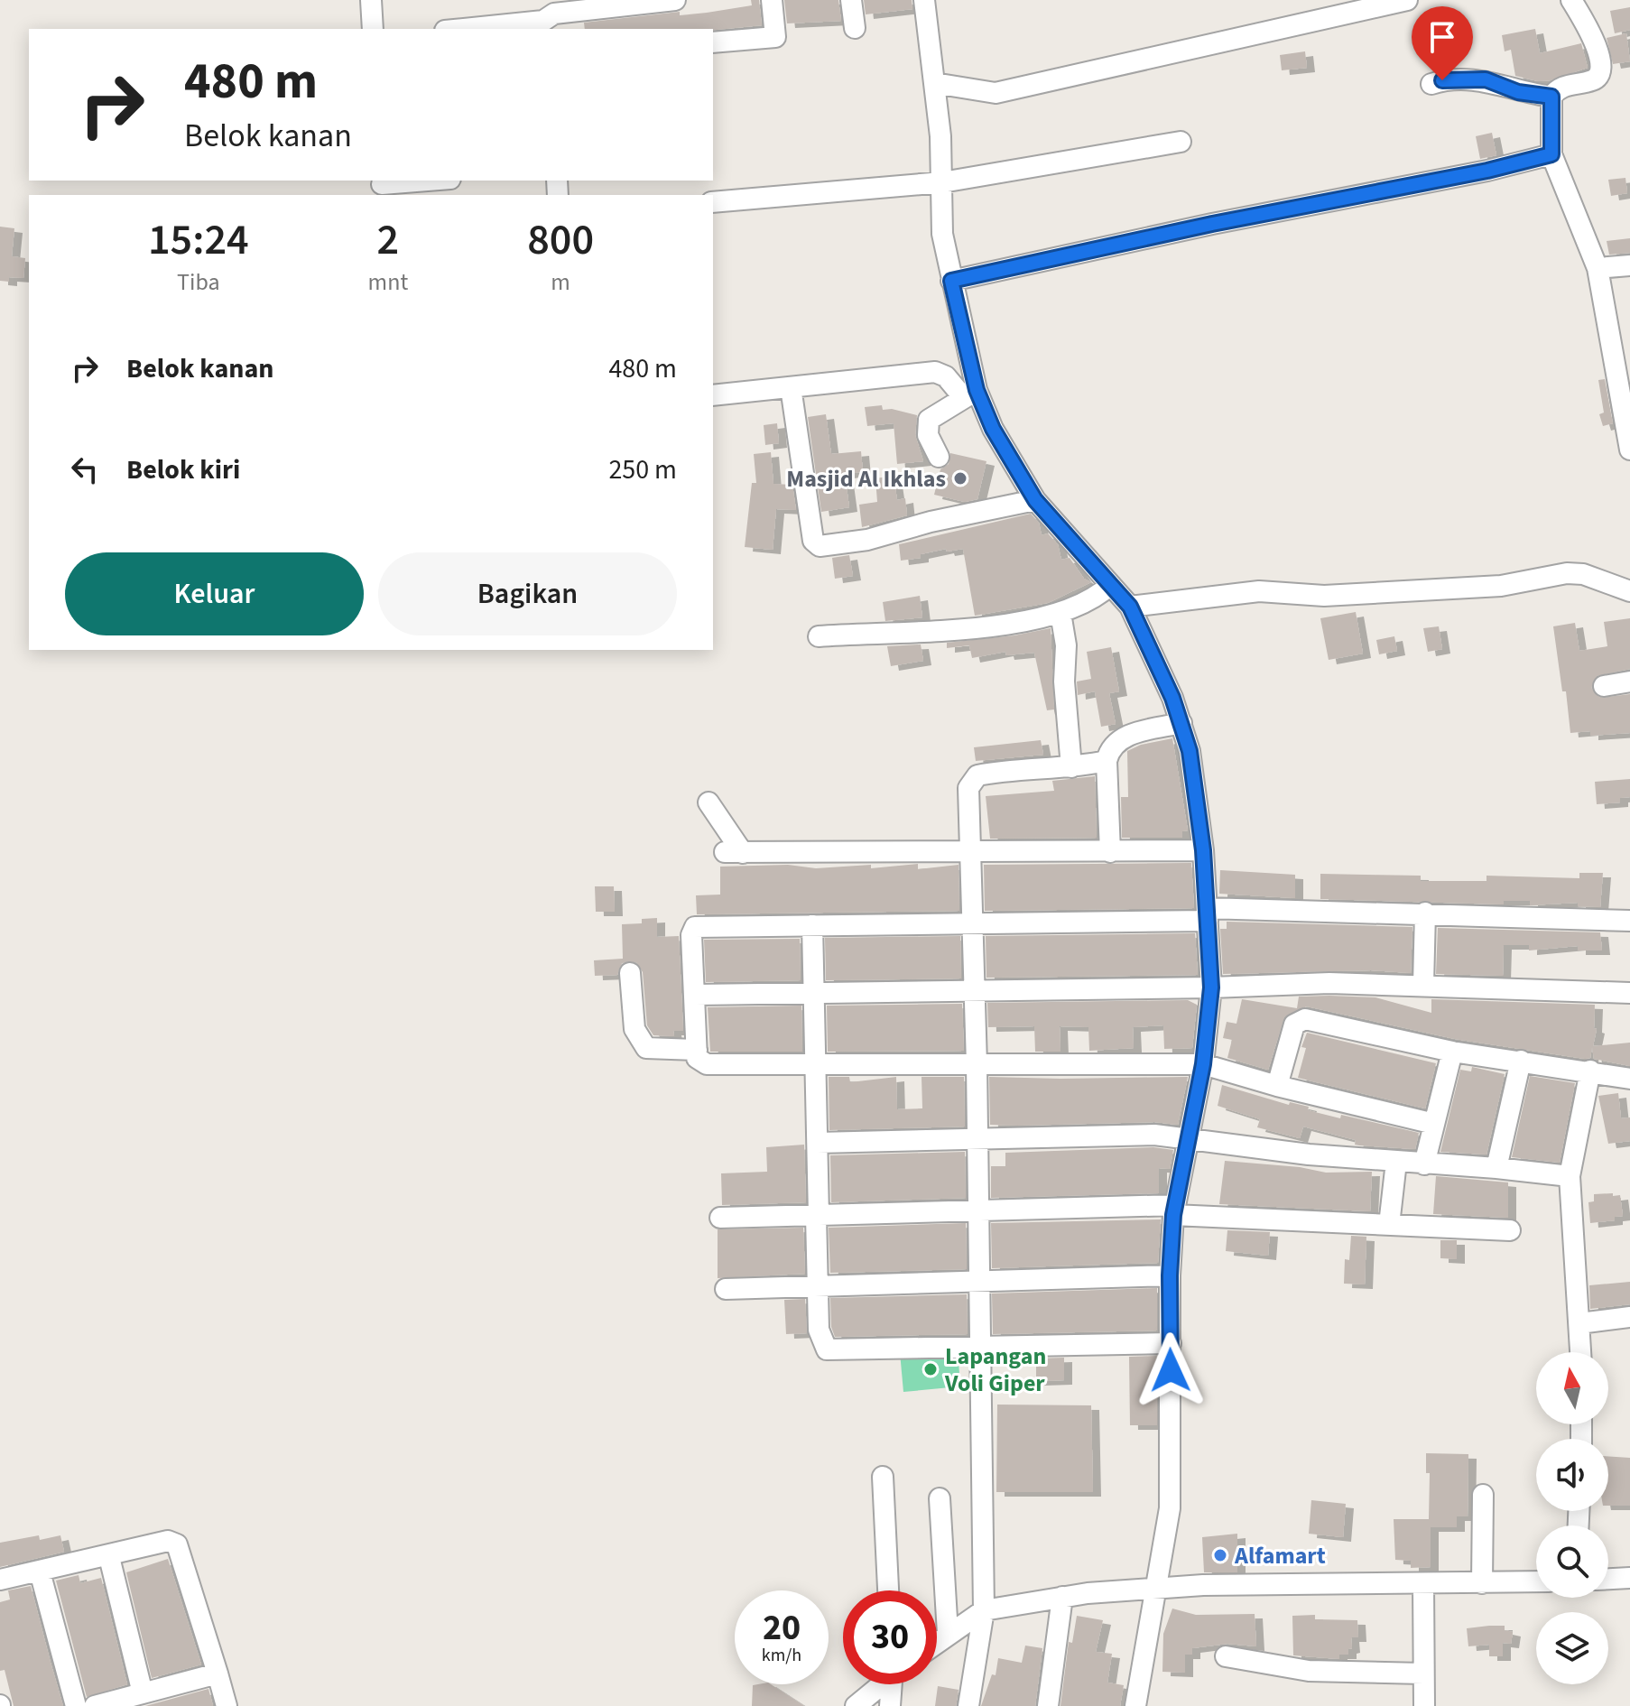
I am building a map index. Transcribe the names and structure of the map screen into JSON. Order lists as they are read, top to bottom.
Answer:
{
  "places": ["Masjid Al Ikhlas", "Lapangan Voli Giper", "Alfamart"],
  "north": "top",
  "page": {
    "turn": ["480 m", "Belok kanan"],
    "eta": [
      "15:24",
      "Tiba",
      "2",
      "mnt",
      "800",
      "m"
    ],
    "list": [
      {
        "name": "Belok kanan",
        "value": "480 m"
      },
      {
        "name": "Belok kiri",
        "value": "250 m"
      }
    ],
    "buttons": ["Keluar", "Bagikan"],
    "speed": "20 km/h",
    "limit": "30"
  }
}
